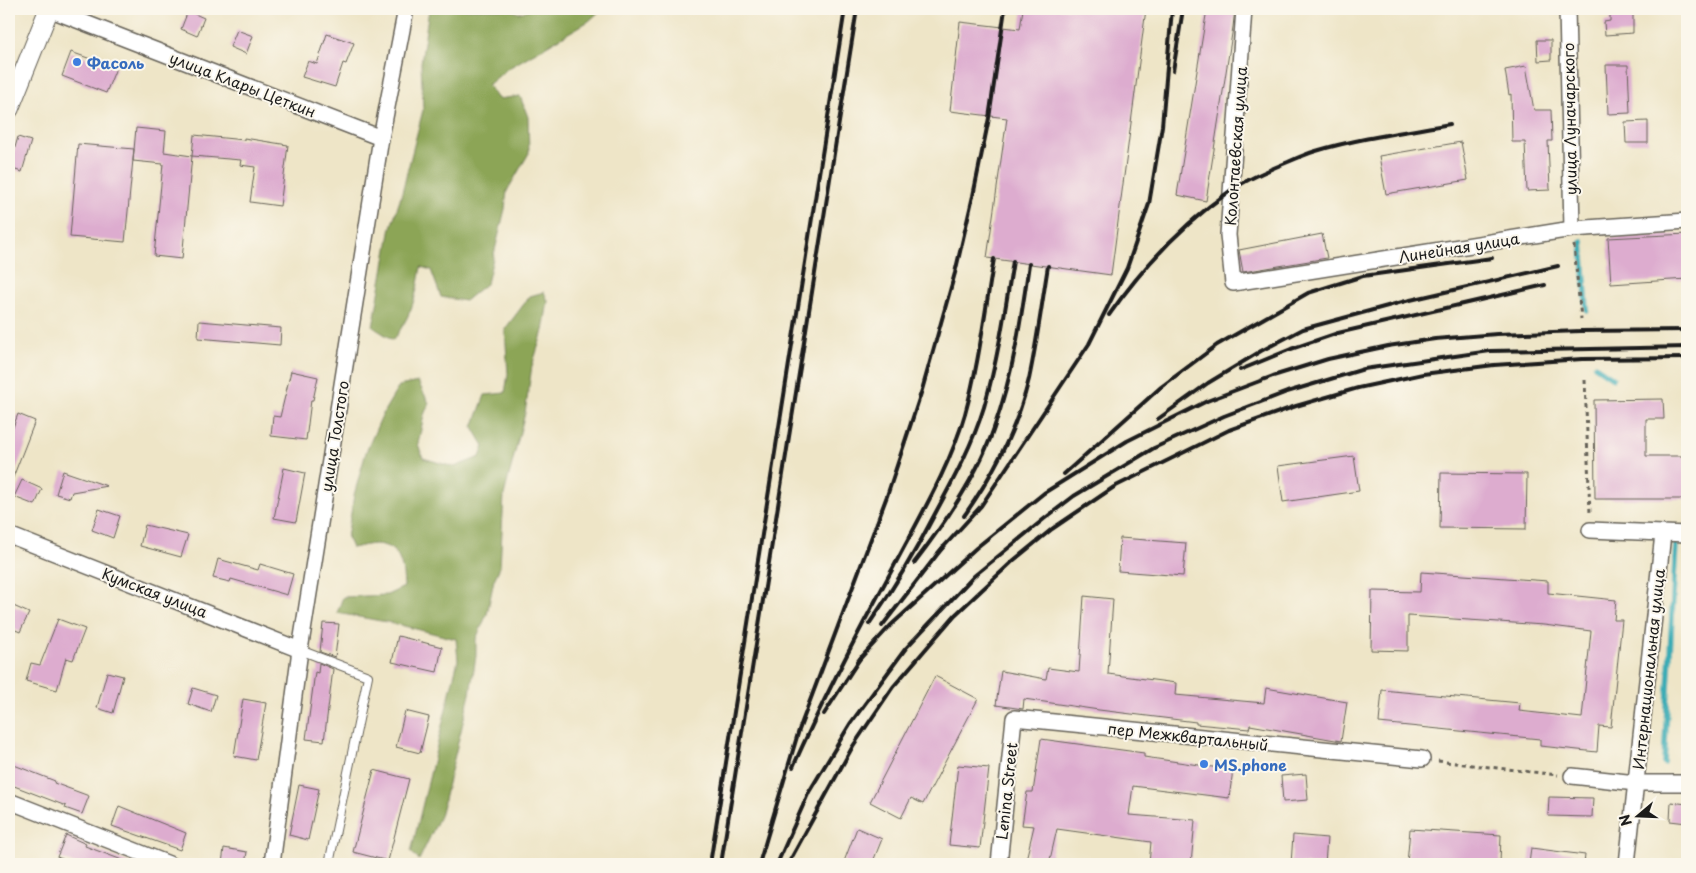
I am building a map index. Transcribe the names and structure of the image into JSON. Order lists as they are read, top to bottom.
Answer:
{
  "streets": {
    "street": [
      "улица Клары Цеткин",
      "улица Луначарского",
      "Колонтаевская улица",
      "Линейная улица",
      "улица Толстого",
      "Кумская улица",
      "Интернациональная улица",
      "пер Межквартальный",
      "Lenina Street"
    ]
  },
  "crossings": [
    ["улица Клары Цеткин", "улица Толстого"],
    ["улица Луначарского", "Линейная улица"],
    ["Колонтаевская улица", "Линейная улица"],
    ["улица Толстого", "Кумская улица"],
    ["пер Межквартальный", "Lenina Street"]
  ],
  "places": ["Фасоль", "MS.phone"],
  "north": "left"
}
